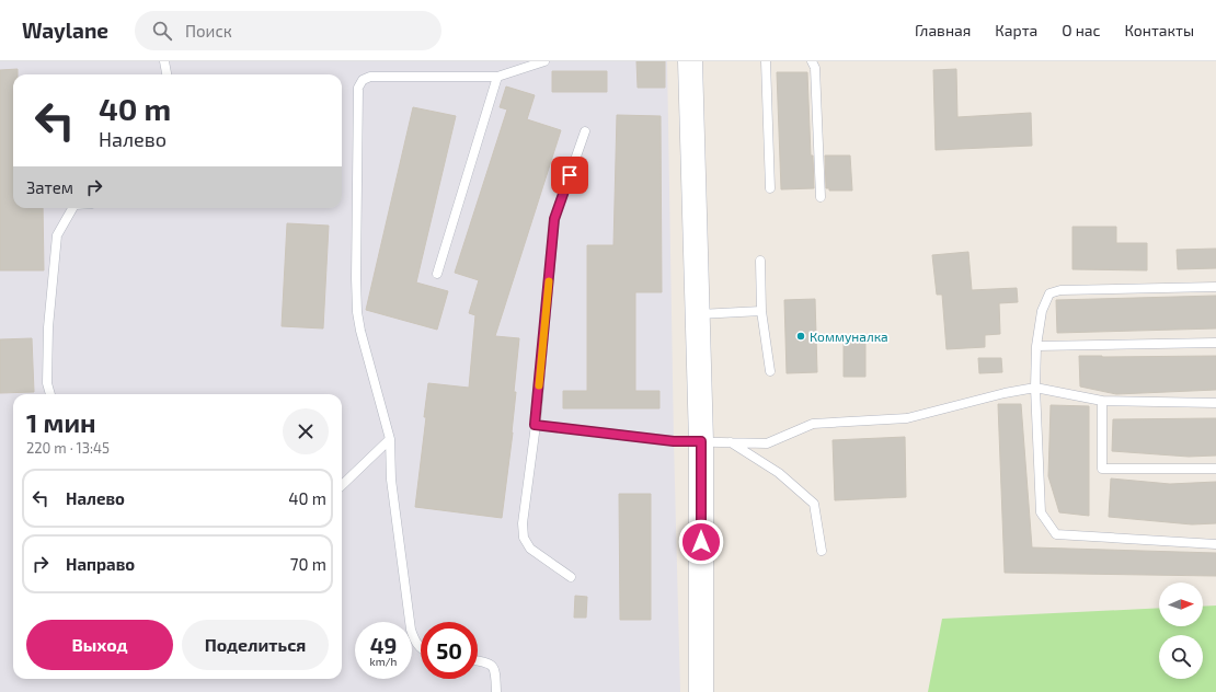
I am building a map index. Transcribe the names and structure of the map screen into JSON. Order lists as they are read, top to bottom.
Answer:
{
  "places": ["Коммуналка"],
  "north": "right",
  "page": {
    "header": "Waylane",
    "search": "Поиск",
    "nav": [
      "Главная",
      "Карта",
      "О нас",
      "Контакты"
    ],
    "turn": ["40 m", "Налево"],
    "then": "Затем",
    "heading": ["1 мин", "220 m · 13:45"],
    "list": [
      {
        "name": "Налево",
        "value": "40 m"
      },
      {
        "name": "Направо",
        "value": "70 m"
      }
    ],
    "buttons": ["Выход", "Поделиться"],
    "speed": "49 km/h",
    "limit": "50"
  }
}
